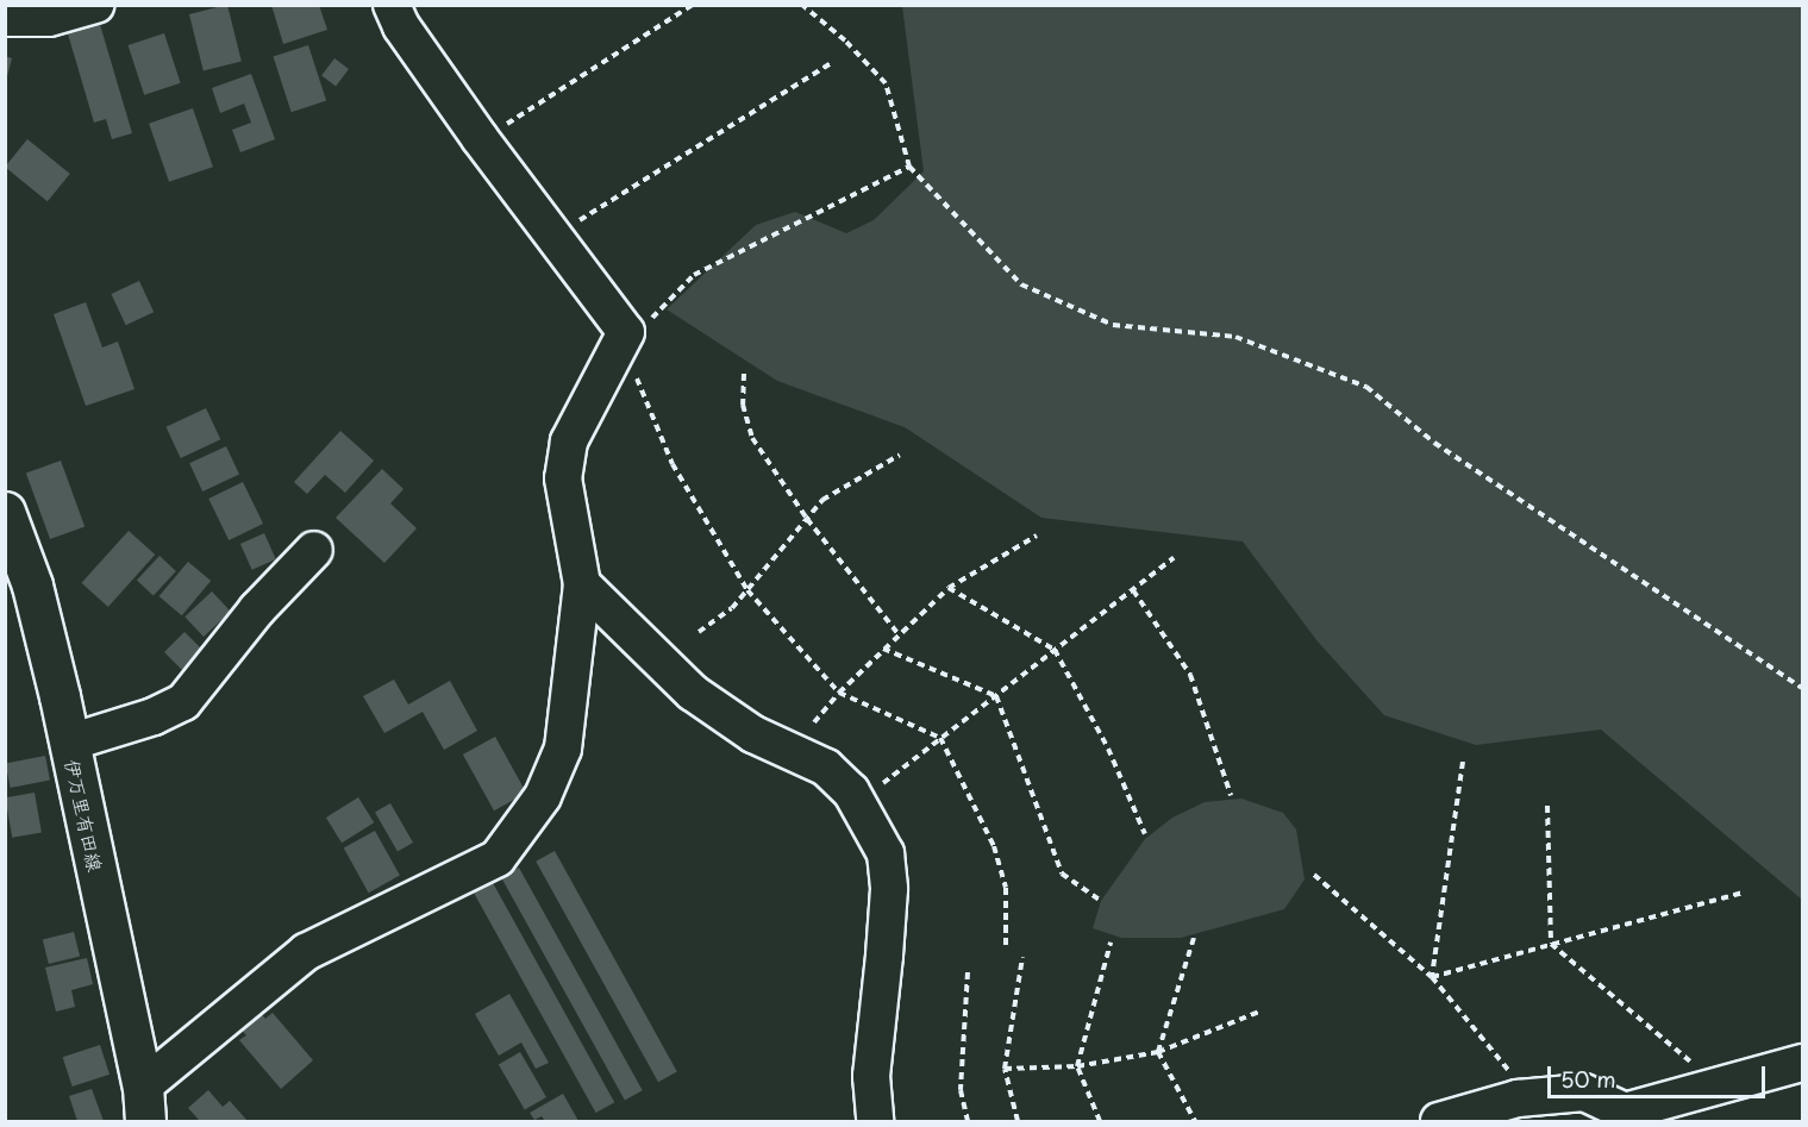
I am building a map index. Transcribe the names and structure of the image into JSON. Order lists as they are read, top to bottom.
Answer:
{
  "streets": {
    "main road": ["伊万里有田線"]
  },
  "scale_bar": "50 m"
}
